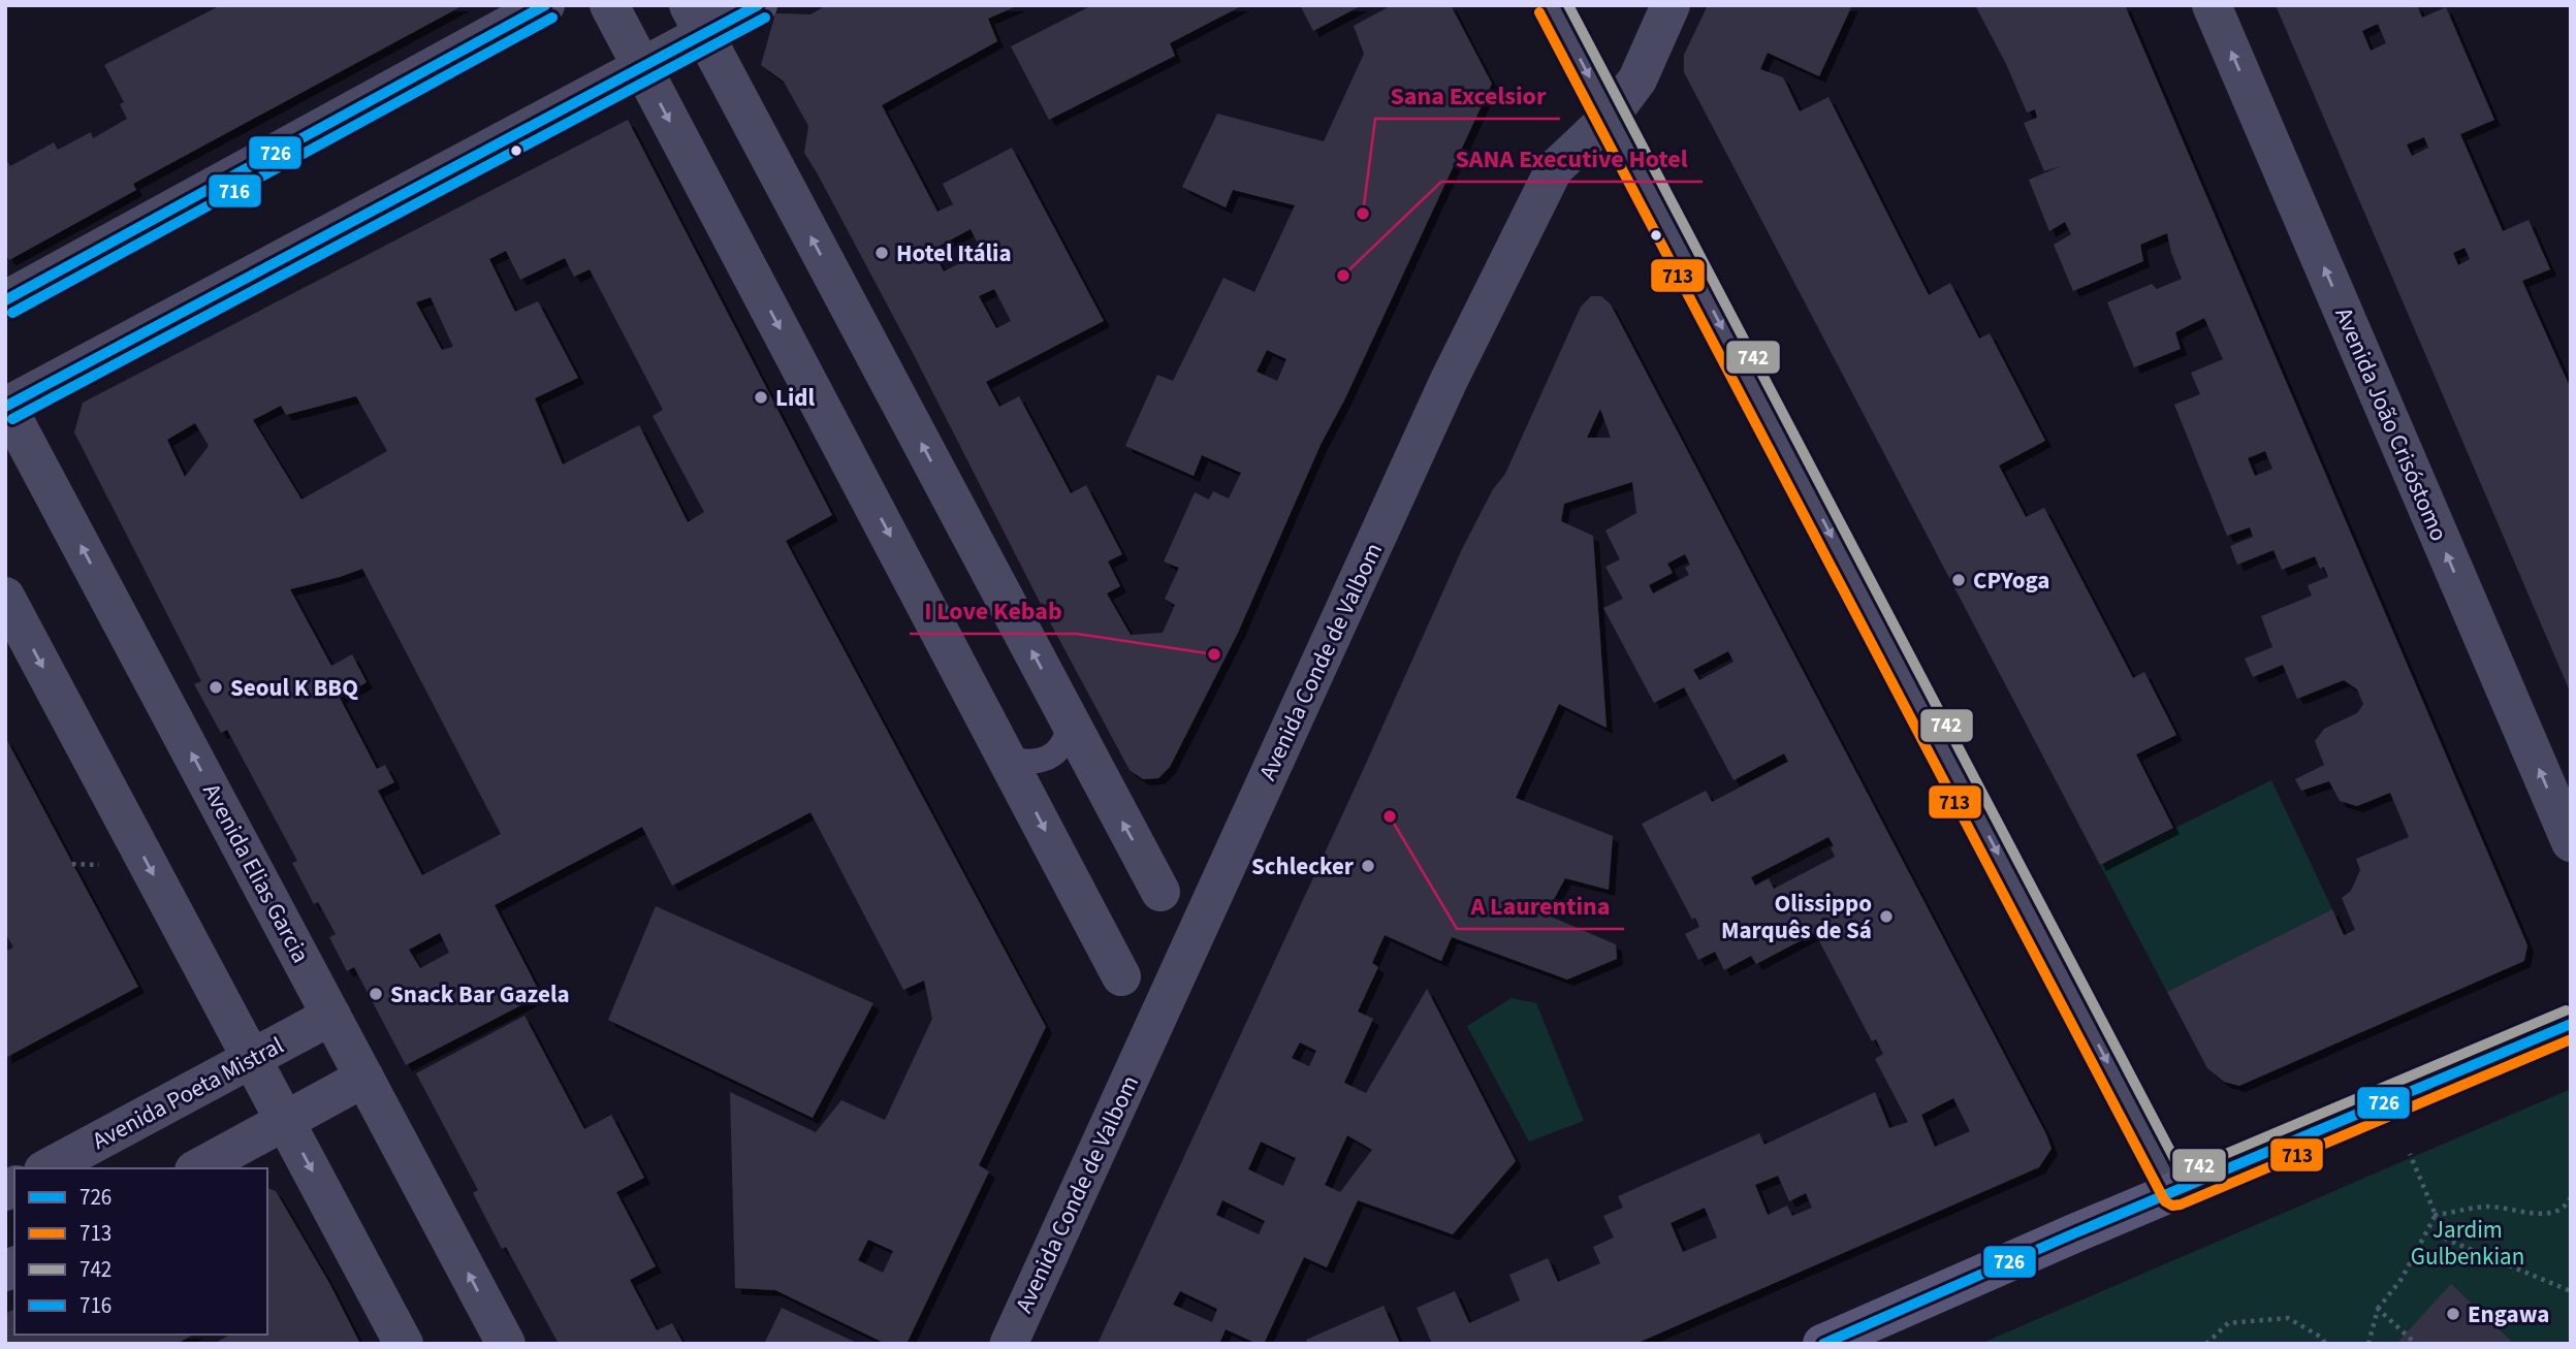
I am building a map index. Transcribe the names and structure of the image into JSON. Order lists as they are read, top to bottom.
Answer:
{
  "streets": {
    "street": [
      "Avenida João Crisóstomo",
      "Avenida Conde de Valbom",
      "Avenida Elias Garcia",
      "Avenida Poeta Mistral"
    ]
  },
  "crossings": [
    ["Avenida Elias Garcia", "Avenida Poeta Mistral"]
  ],
  "one_way": ["Avenida João Crisóstomo"],
  "parks": ["Jardim Gulbenkian"],
  "places": [
    "Sana Excelsior",
    "Hotel Itália",
    "SANA Executive Hotel",
    "Lidl",
    "CPYoga",
    "I Love Kebab",
    "Seoul K BBQ",
    "A Laurentina",
    "Schlecker",
    "Olissippo Marquês de Sá",
    "Snack Bar Gazela",
    "Engawa"
  ],
  "lines": [
    "transit line 726",
    "transit line 742",
    "transit line 713",
    "transit line 716"
  ],
  "legend": [
    "726",
    "713",
    "742",
    "716"
  ]
}
